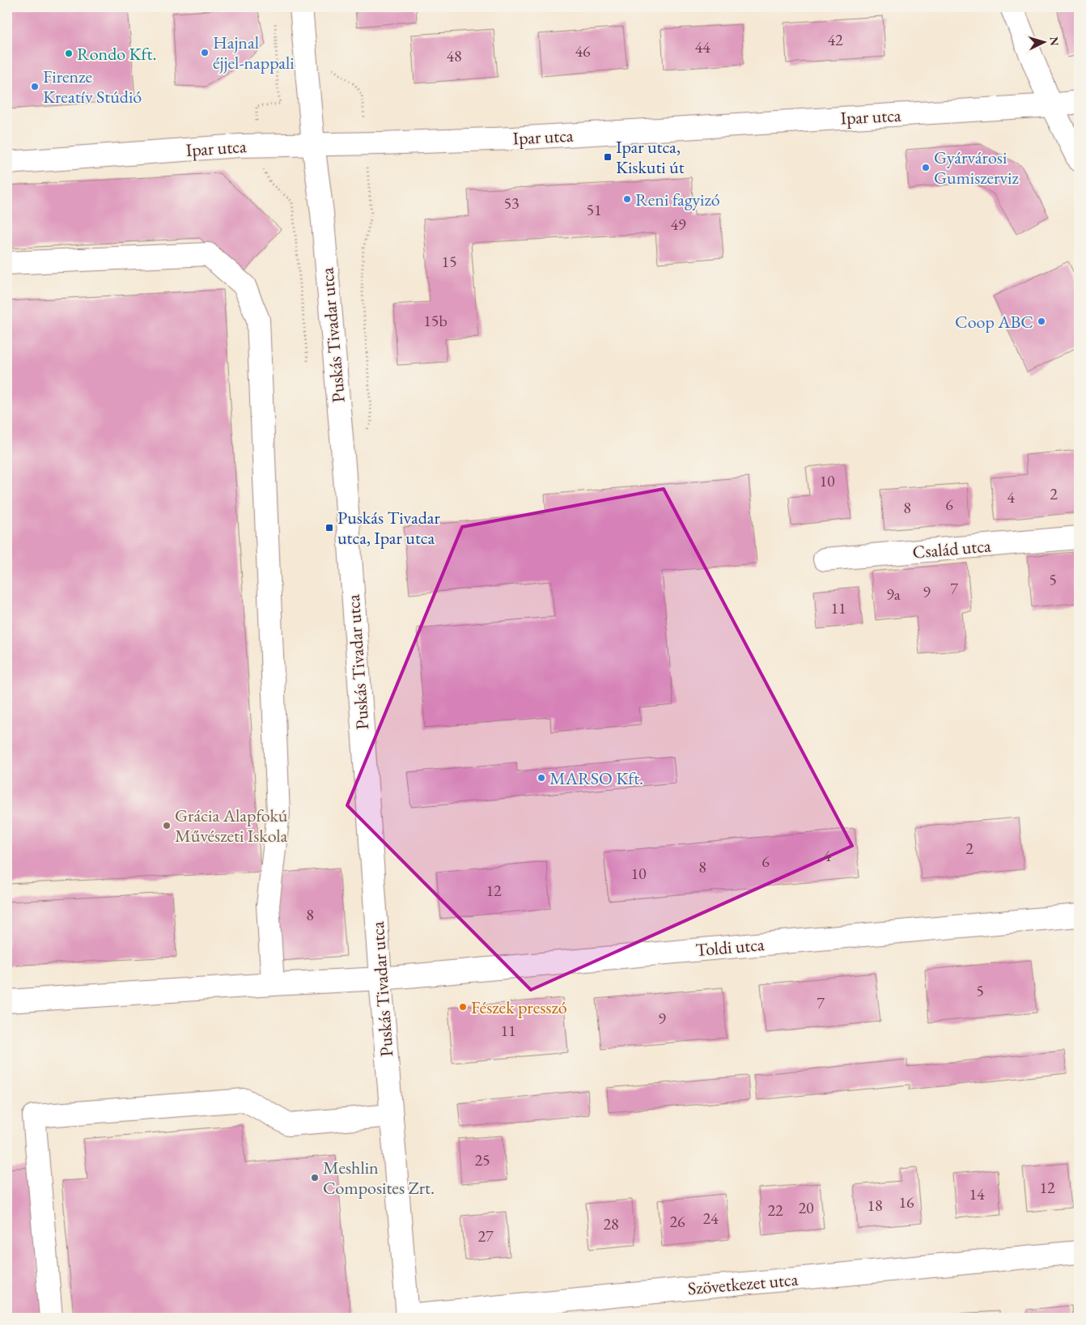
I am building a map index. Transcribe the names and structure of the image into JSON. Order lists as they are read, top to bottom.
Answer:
{
  "streets": {
    "street": [
      "Ipar utca",
      "Puskás Tivadar utca",
      "Család utca",
      "Toldi utca",
      "Szövetkezet utca"
    ]
  },
  "crossings": [
    ["Ipar utca", "Puskás Tivadar utca"],
    ["Puskás Tivadar utca", "Toldi utca"],
    ["Puskás Tivadar utca", "Szövetkezet utca"]
  ],
  "places": {
    "other": [
      "Hajnal éjjel-nappali",
      "Rondo Kft.",
      "Firenze Kreatív Stúdió",
      "Gyárvárosi Gumiszerviz",
      "Reni fagyizó",
      "Coop ABC",
      "MARSO Kft.",
      "Grácia Alapfokú Művészeti Iskola",
      "Fészek presszó",
      "Meshlin Composites Zrt."
    ],
    "transit": ["Ipar utca, Kiskuti út", "Puskás Tivadar utca, Ipar utca"]
  },
  "house_numbers": [
    "42",
    "44",
    "46",
    "48",
    "53",
    "51",
    "49",
    "15",
    "15b",
    "10",
    "2",
    "4",
    "6",
    "8",
    "5",
    "7",
    "9",
    "9a",
    "11",
    "2",
    "4",
    "6",
    "8",
    "10",
    "12",
    "8",
    "5",
    "7",
    "9",
    "11",
    "25",
    "12",
    "14",
    "16",
    "18",
    "20",
    "22",
    "24",
    "26",
    "28",
    "27"
  ],
  "north": "right"
}
